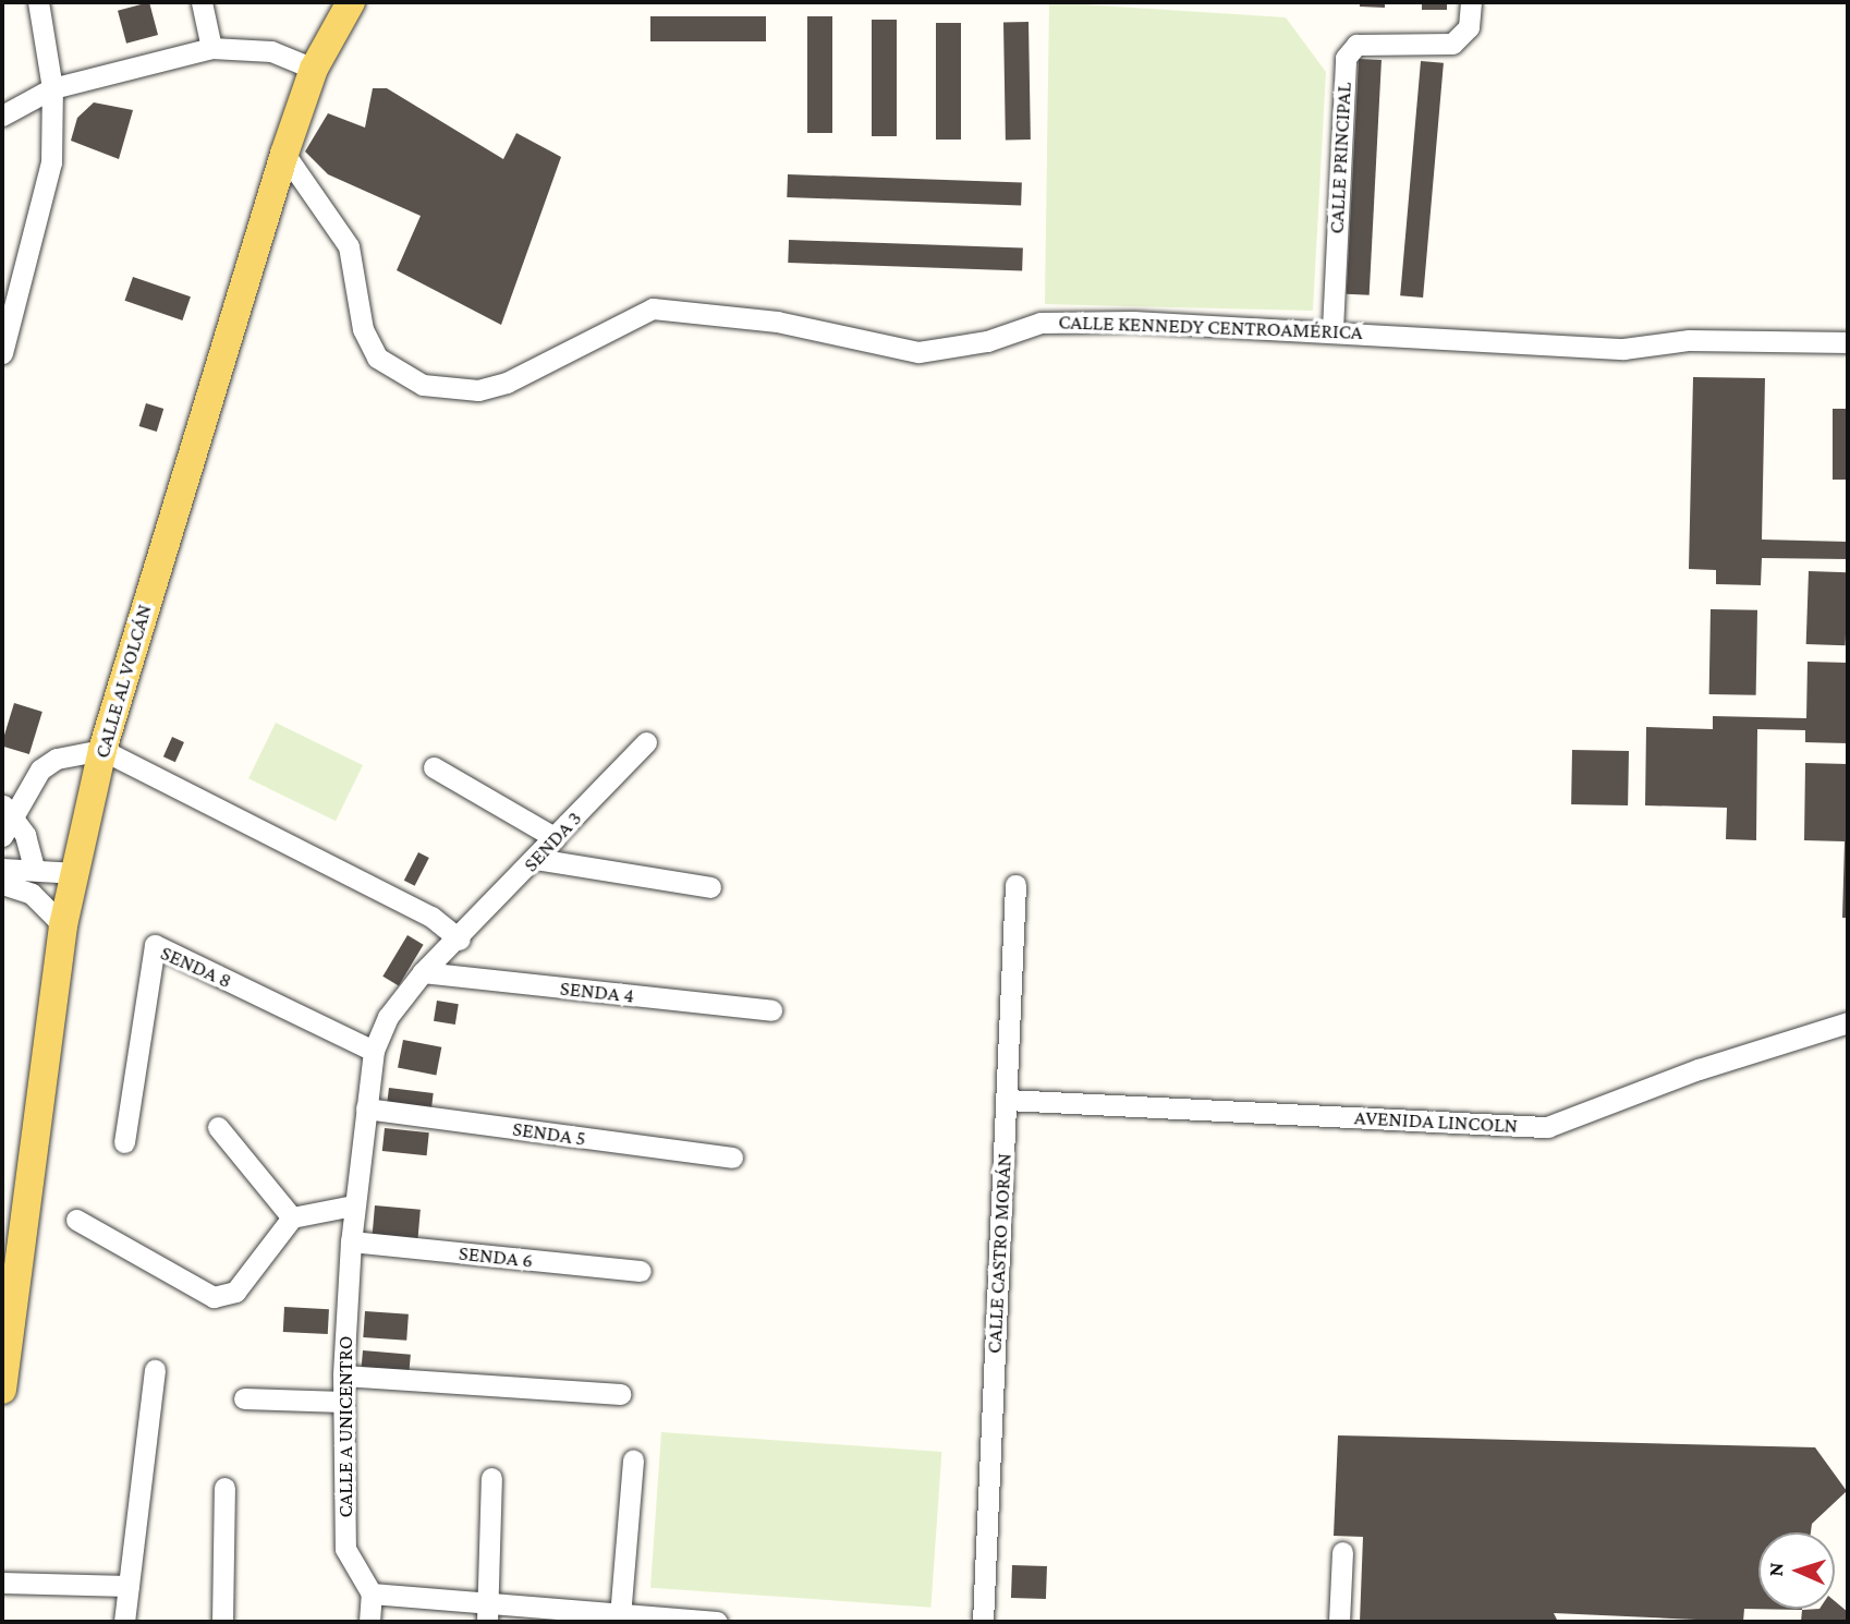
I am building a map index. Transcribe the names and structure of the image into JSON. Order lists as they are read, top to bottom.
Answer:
{
  "streets": {
    "main road": ["CALLE AL VOLCÁN"],
    "street": [
      "CALLE PRINCIPAL",
      "CALLE KENNEDY CENTROAMÉRICA",
      "SENDA 3",
      "SENDA 8",
      "SENDA 4",
      "AVENIDA LINCOLN",
      "SENDA 5",
      "CALLE CASTRO MORÁN",
      "SENDA 6",
      "CALLE A UNICENTRO"
    ]
  },
  "crossings": [
    ["CALLE PRINCIPAL", "CALLE KENNEDY CENTROAMÉRICA"],
    ["CALLE KENNEDY CENTROAMÉRICA", "CALLE AL VOLCÁN"],
    ["SENDA 3", "CALLE A UNICENTRO"],
    ["SENDA 8", "CALLE A UNICENTRO"],
    ["SENDA 4", "CALLE A UNICENTRO"],
    ["AVENIDA LINCOLN", "CALLE CASTRO MORÁN"],
    ["SENDA 5", "CALLE A UNICENTRO"],
    ["SENDA 6", "CALLE A UNICENTRO"]
  ],
  "north": "left"
}
